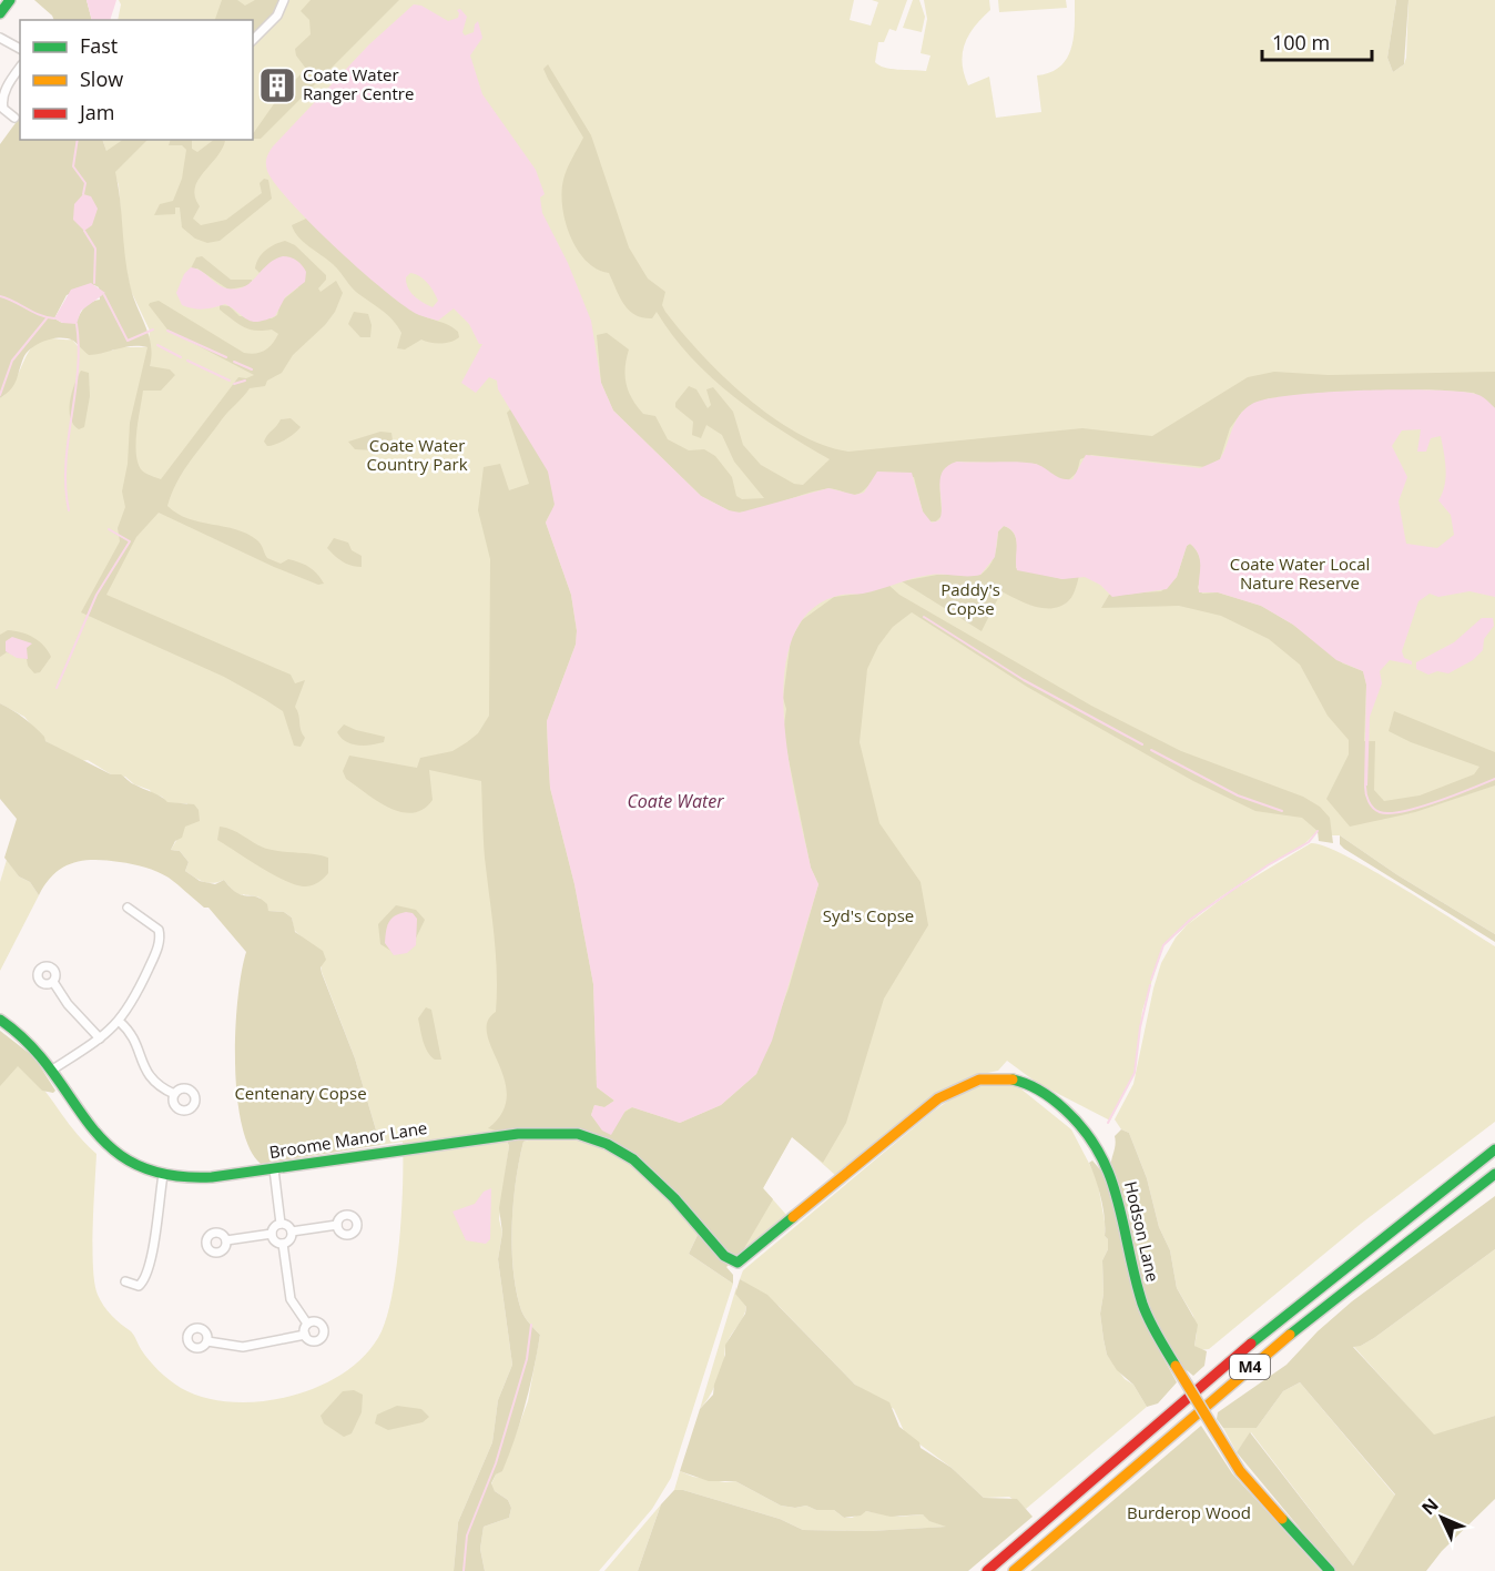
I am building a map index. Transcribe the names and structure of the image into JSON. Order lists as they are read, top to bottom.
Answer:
{
  "streets": {
    "main road": ["Broome Manor Lane", "Hodson Lane", "M4"]
  },
  "crossings": [
    ["Broome Manor Lane", "Hodson Lane"]
  ],
  "water": ["Coate Water"],
  "parks": [
    "Coate Water Country Park",
    "Coate Water Local Nature Reserve",
    "Paddy's Copse",
    "Syd's Copse",
    "Centenary Copse",
    "Burderop Wood"
  ],
  "places": {
    "building": ["Coate Water Ranger Centre"]
  },
  "legend": ["Fast", "Slow", "Jam"],
  "scale_bar": "100 m",
  "north": "top left"
}
